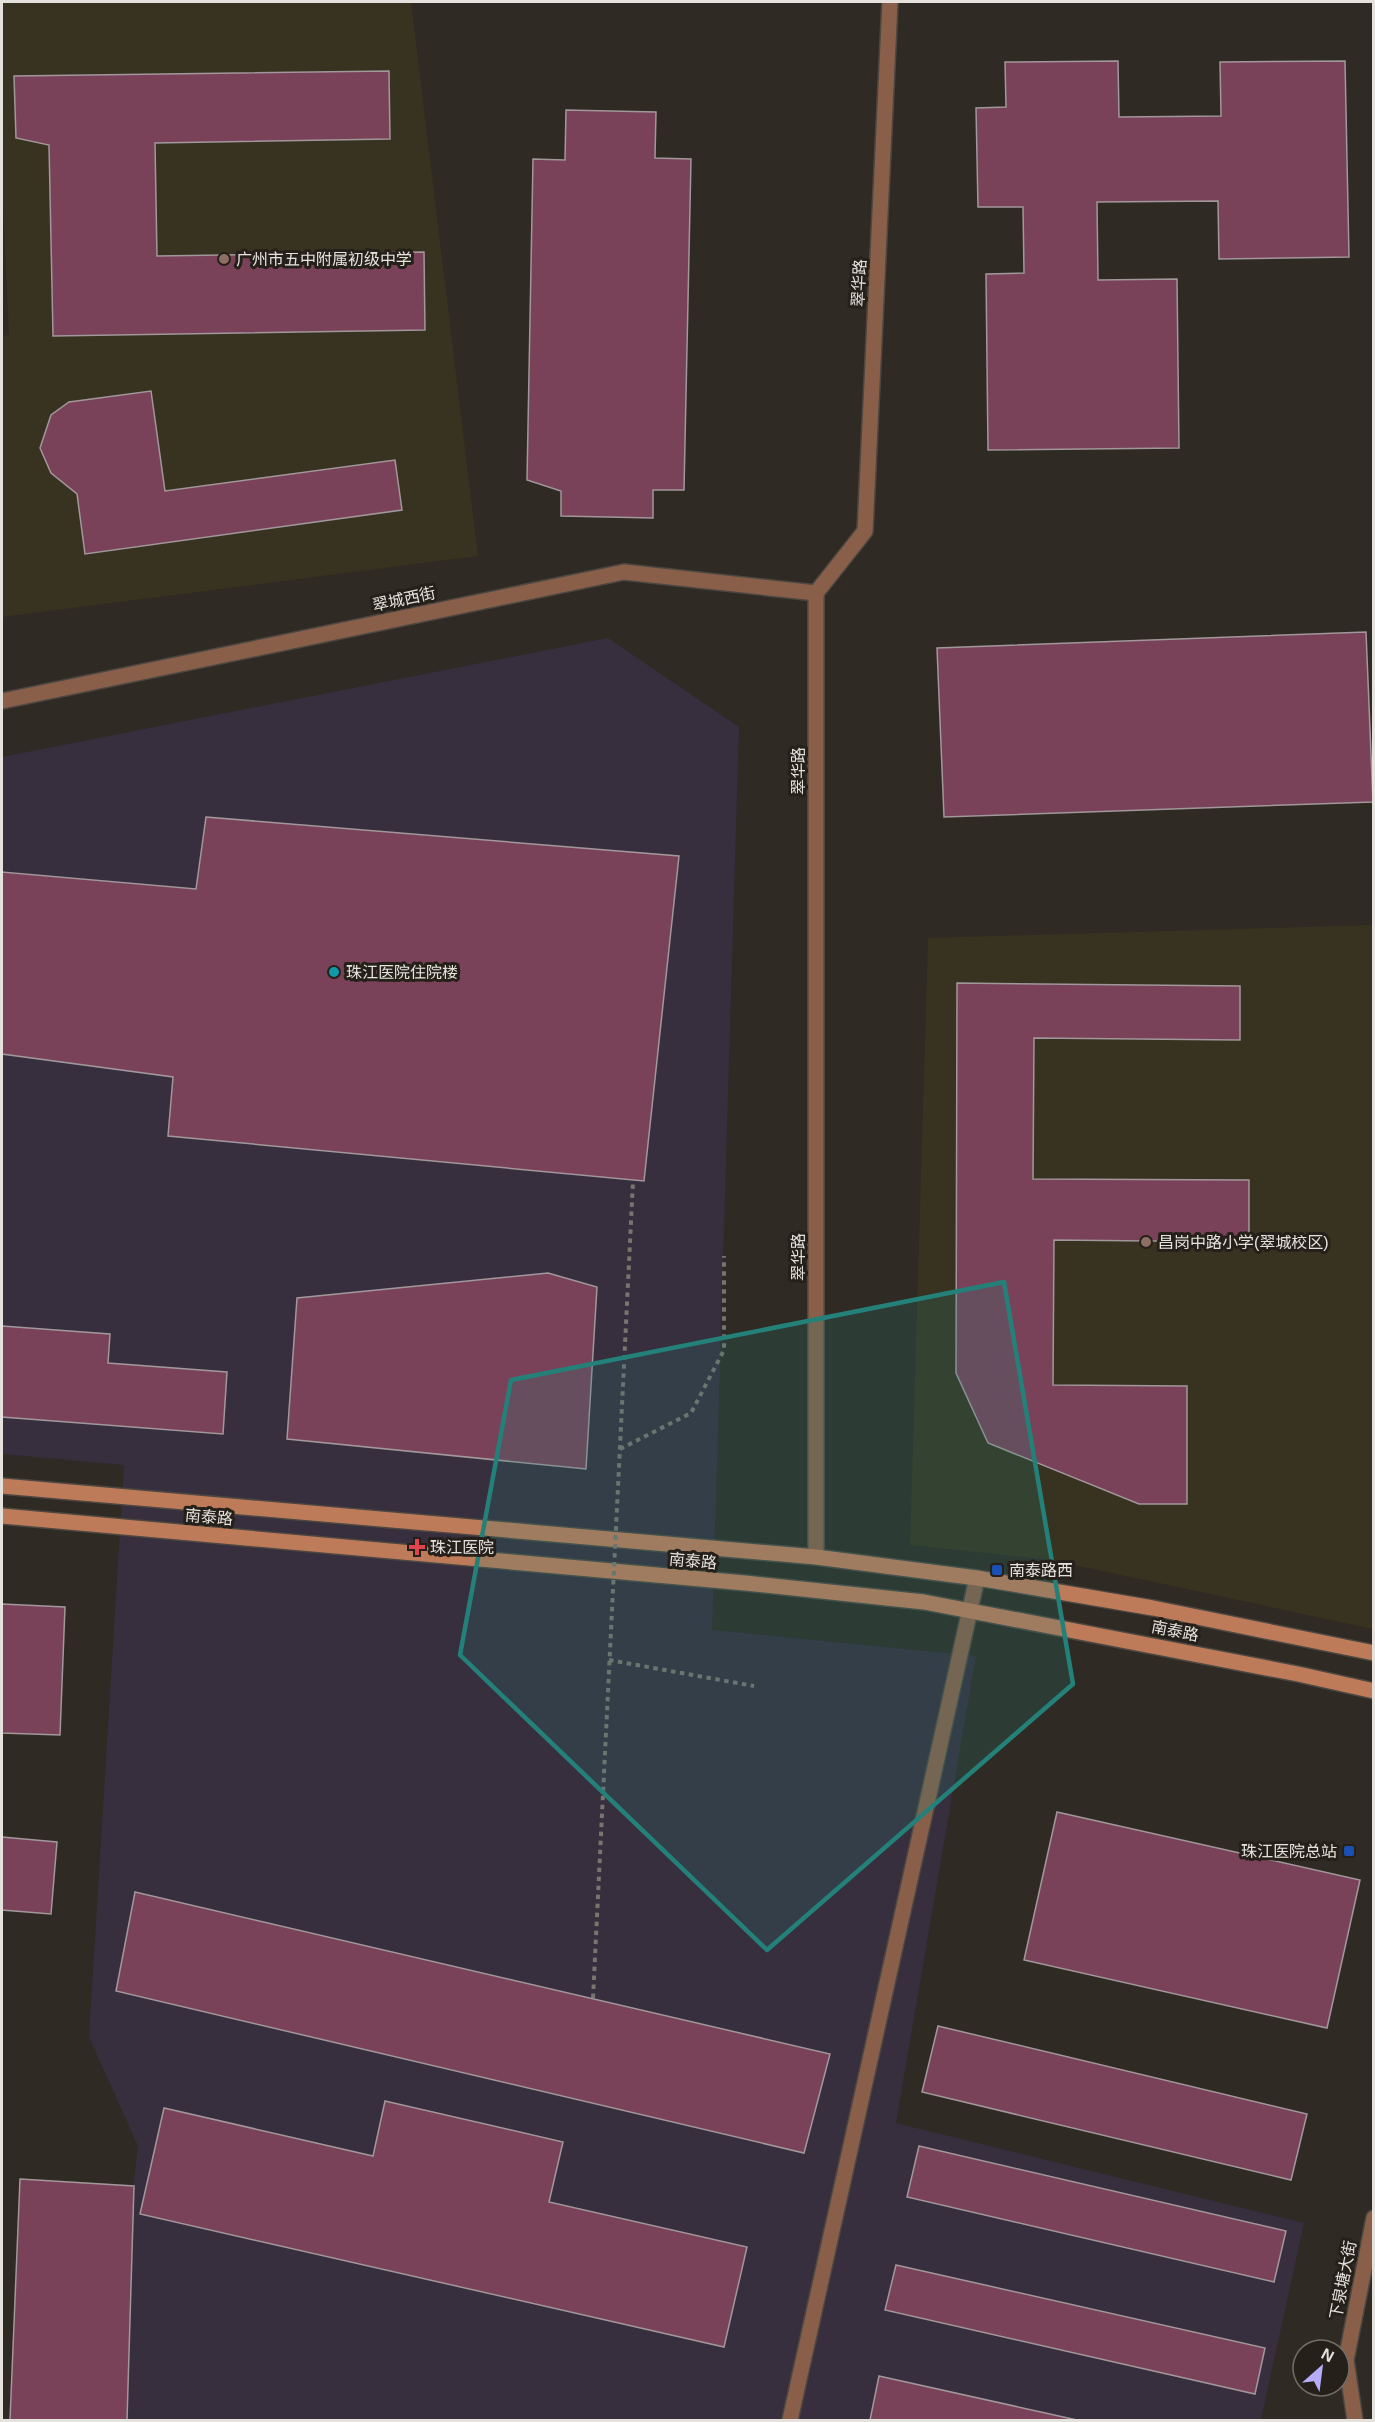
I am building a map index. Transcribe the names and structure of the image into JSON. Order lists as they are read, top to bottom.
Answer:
{
  "streets": {
    "main road": ["南泰路"],
    "street": ["翠华路", "翠城西街", "下泉塘大街"]
  },
  "crossings": [
    ["翠华路", "翠城西街"],
    ["翠华路", "南泰路"]
  ],
  "places": {
    "other": ["广州市五中附属初级中学", "珠江医院住院楼", "昌岗中路小学(翠城校区)"],
    "health": ["珠江医院"],
    "transit": ["南泰路西", "珠江医院总站"]
  },
  "north": "top right"
}
